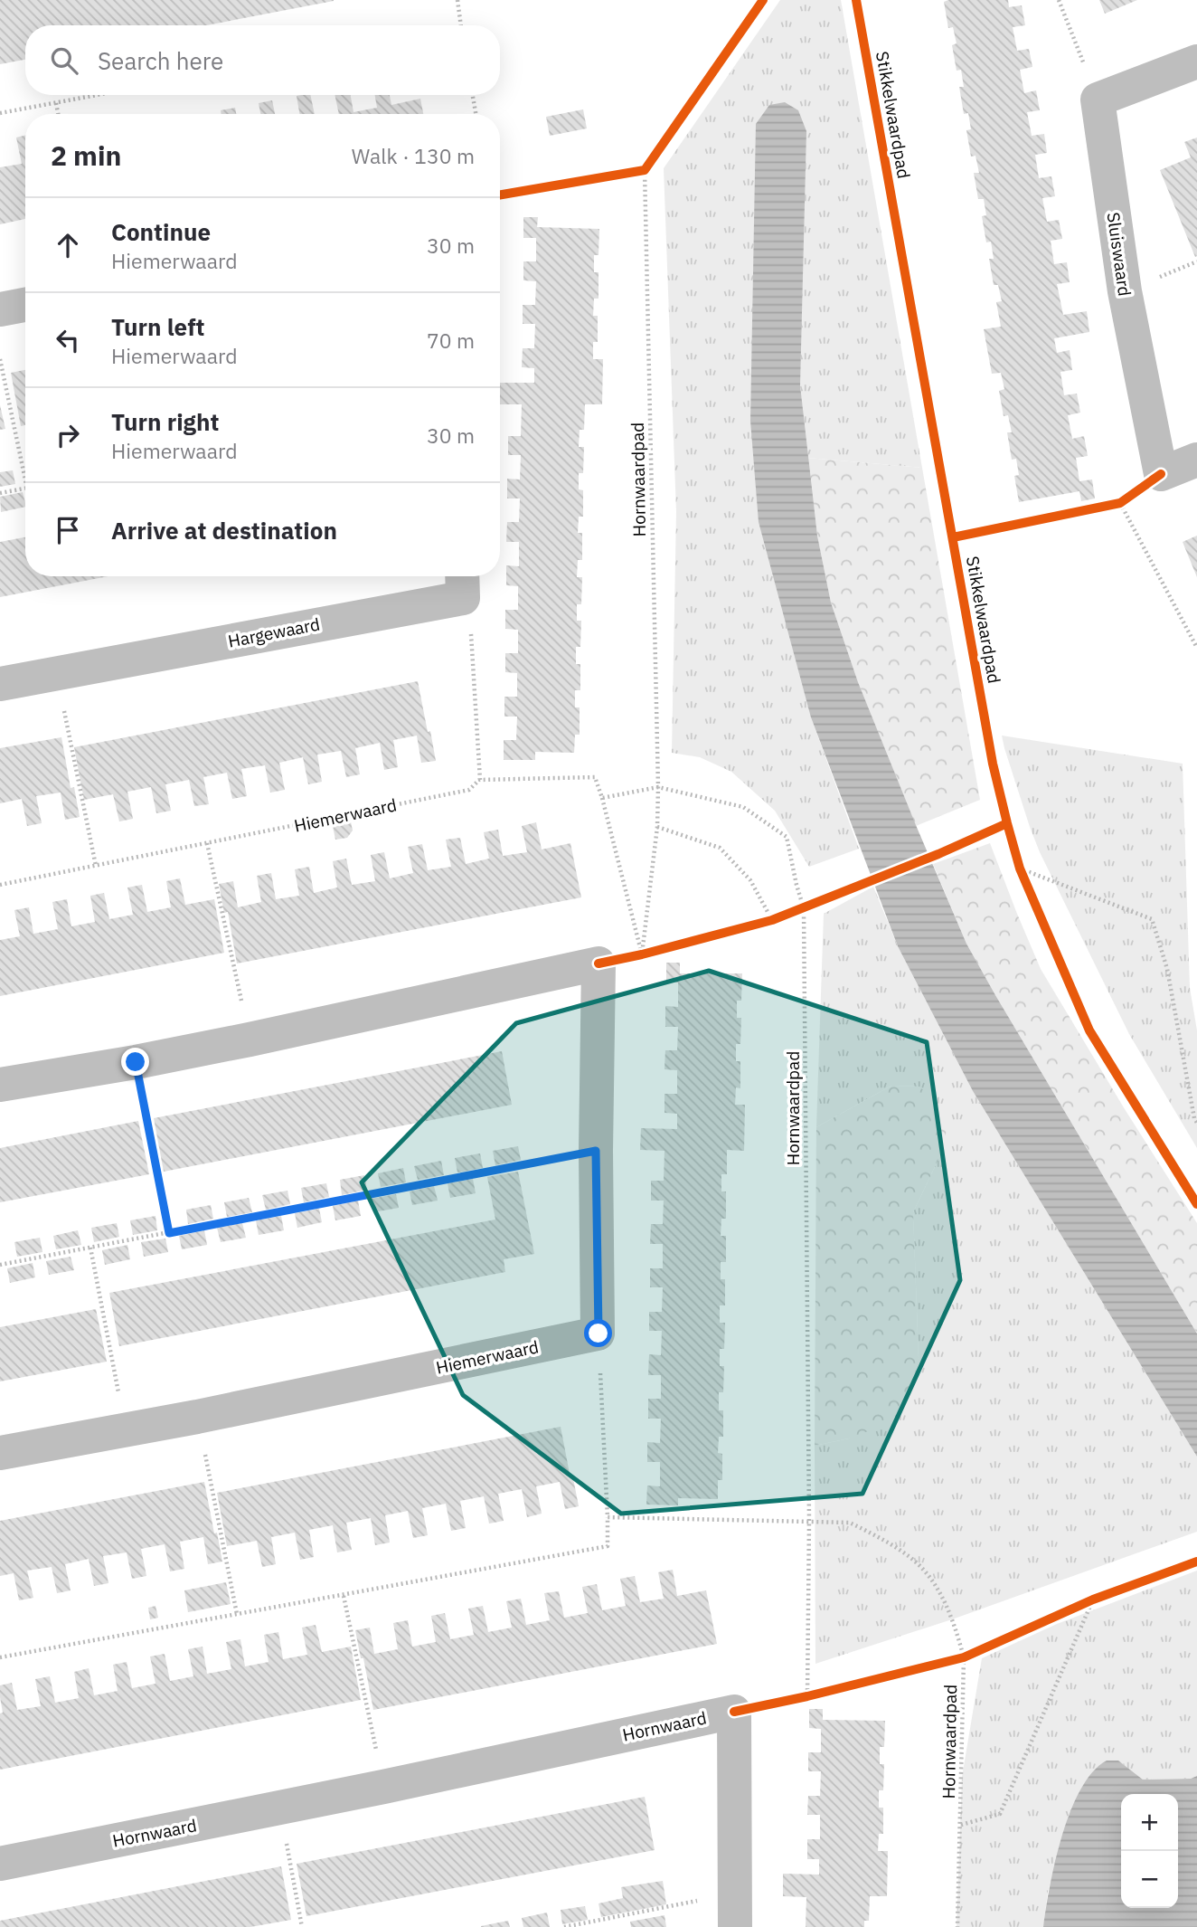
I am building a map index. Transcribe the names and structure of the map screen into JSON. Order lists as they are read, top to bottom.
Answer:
{
  "streets": {
    "street": [
      "Sluiswaard",
      "Hargewaard",
      "Hiemerwaard",
      "Hornwaard"
    ],
    "path": ["Hornwaardpad"],
    "cycle path": ["Stikkelwaardpad"]
  },
  "page": {
    "search": "Search here",
    "heading": ["2 min", "Walk · 130 m"],
    "list": [
      ["Continue", "Hiemerwaard", "30 m"],
      ["Turn left", "Hiemerwaard", "70 m"],
      ["Turn right", "Hiemerwaard", "30 m"],
      "Arrive at destination"
    ],
    "map_buttons": ["+", "−"]
  }
}
